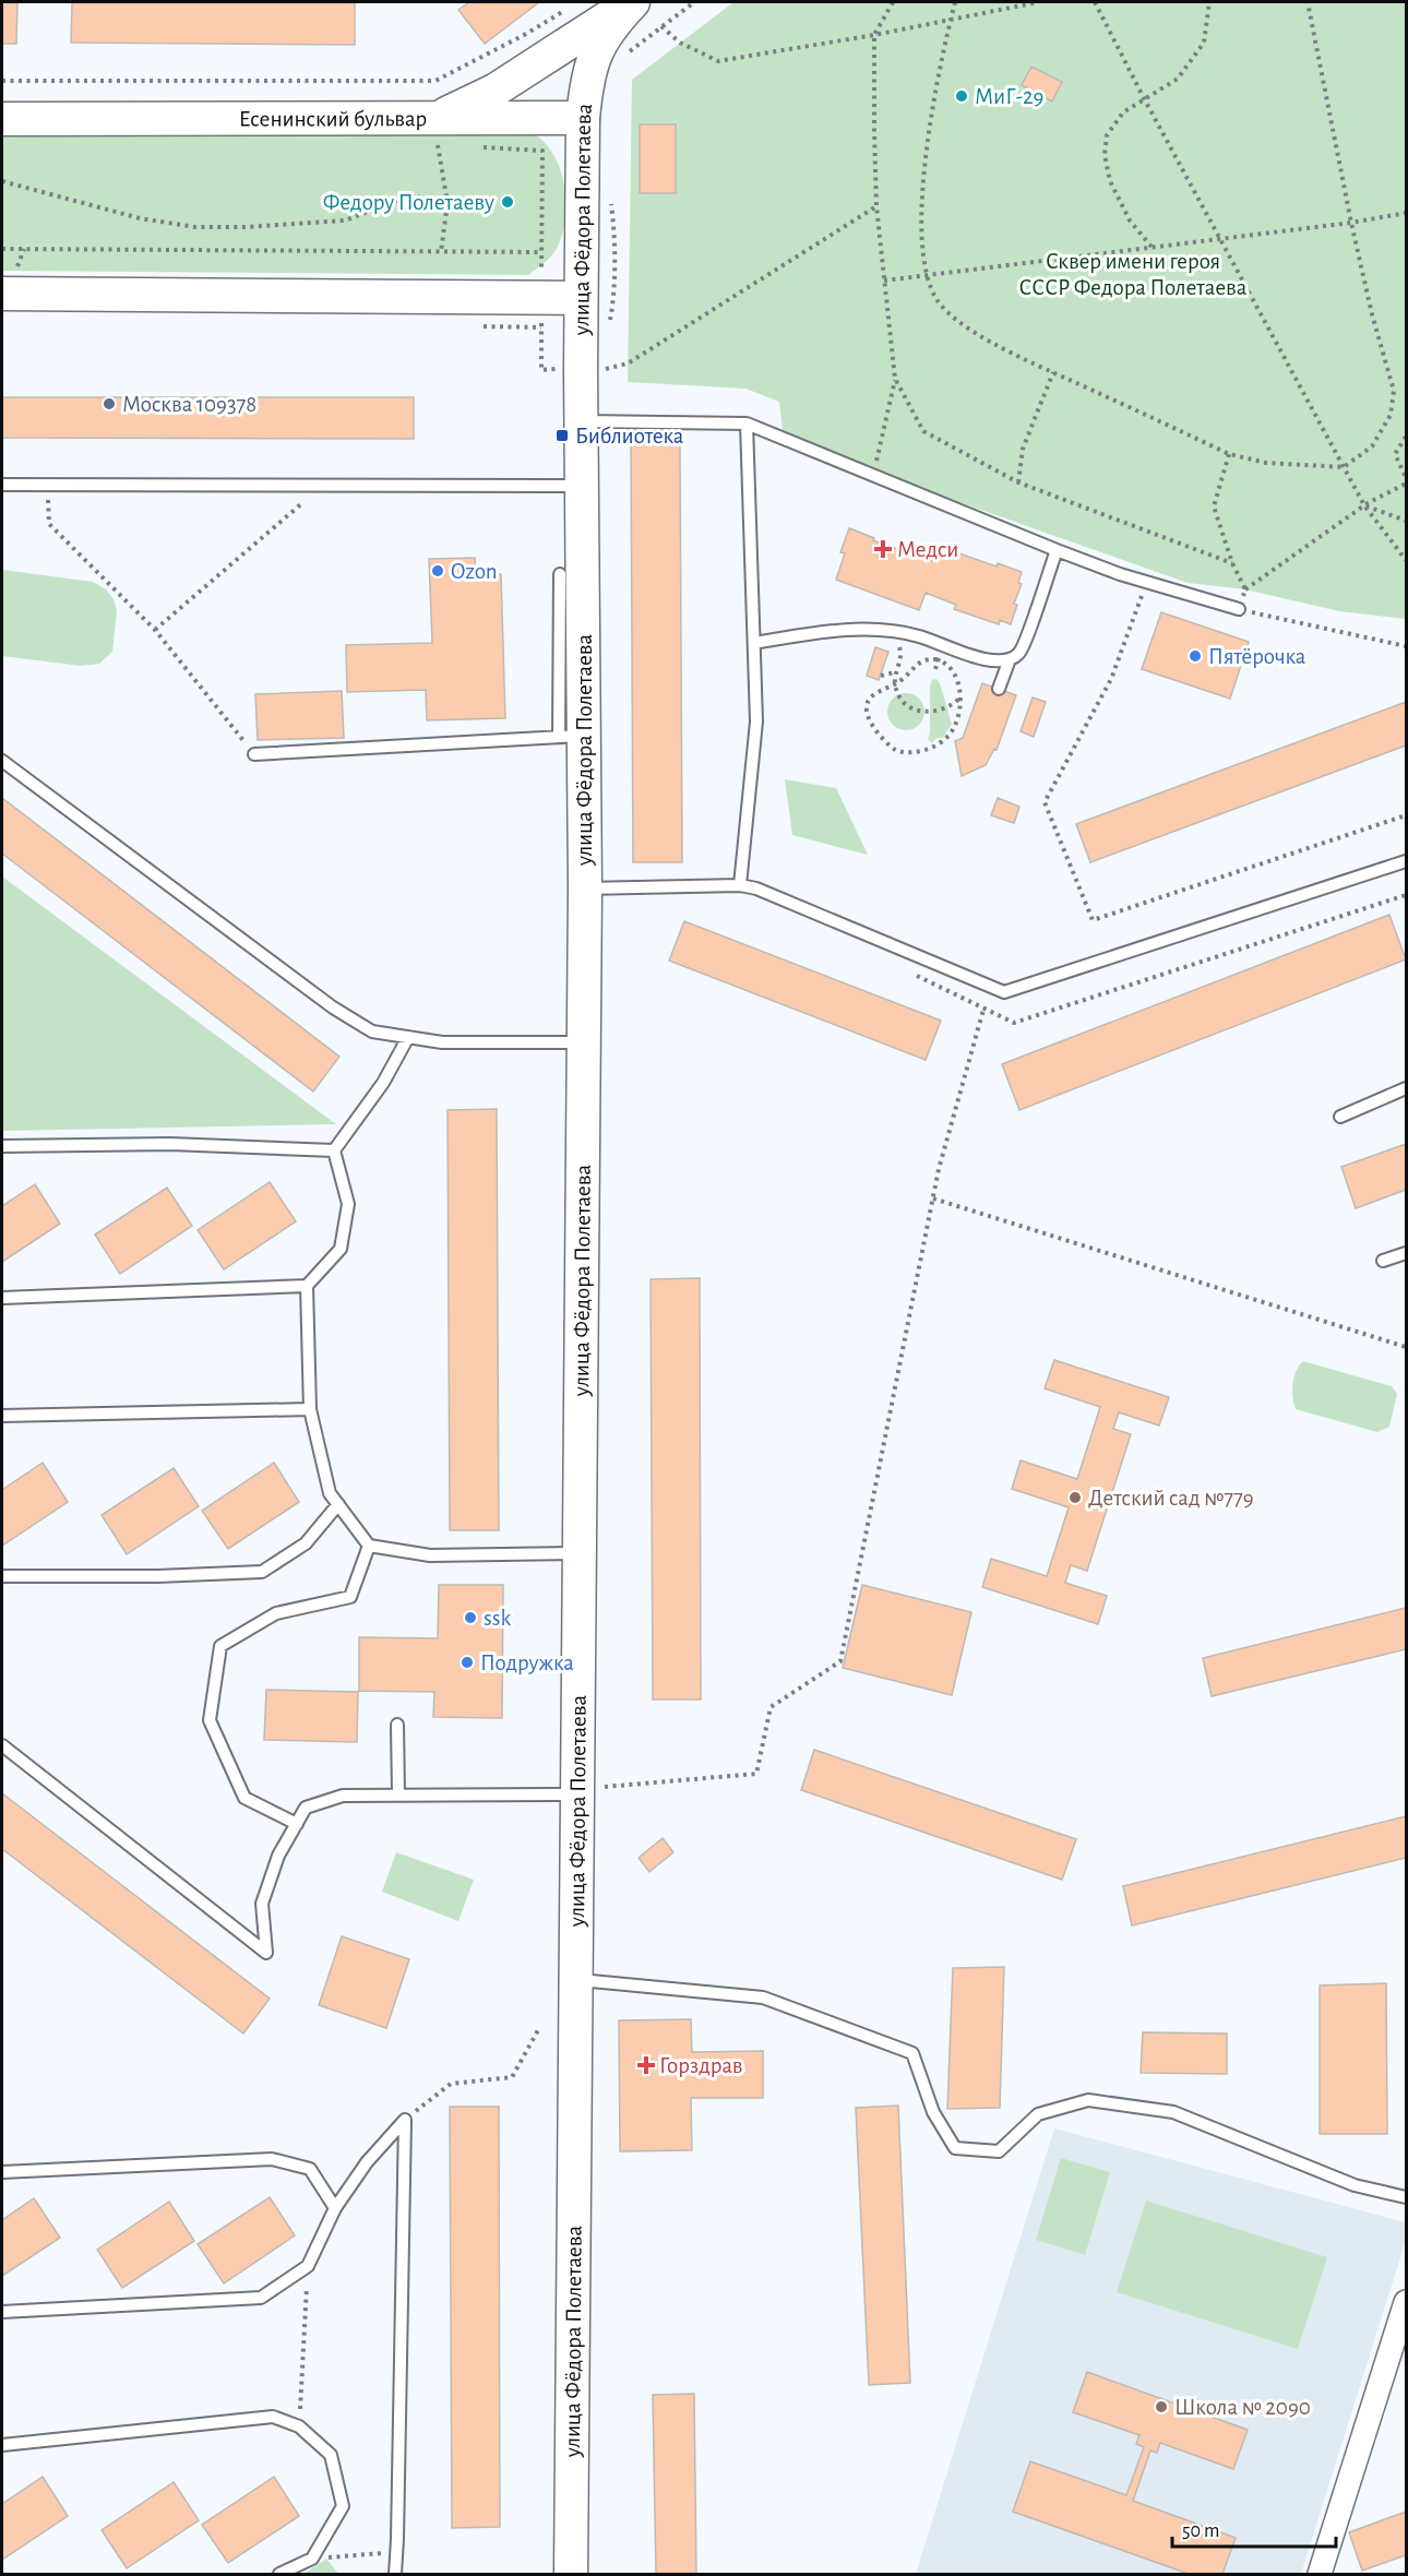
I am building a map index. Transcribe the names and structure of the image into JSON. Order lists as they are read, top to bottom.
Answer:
{
  "streets": {
    "main road": ["Есенинский бульвар", "улица Фёдора Полетаева"]
  },
  "crossings": [
    ["Есенинский бульвар", "улица Фёдора Полетаева"]
  ],
  "parks": ["Сквер имени героя СССР Федора Полетаева"],
  "places": {
    "other": [
      "МиГ-29",
      "Федору Полетаеву",
      "Москва 109378",
      "Ozon",
      "Пятёрочка",
      "Детский сад №779",
      "ssk",
      "Подружка",
      "Школа № 2090"
    ],
    "transit": ["Библиотека"],
    "health": ["Медси", "Горздрав"]
  },
  "scale_bar": "50 m"
}
